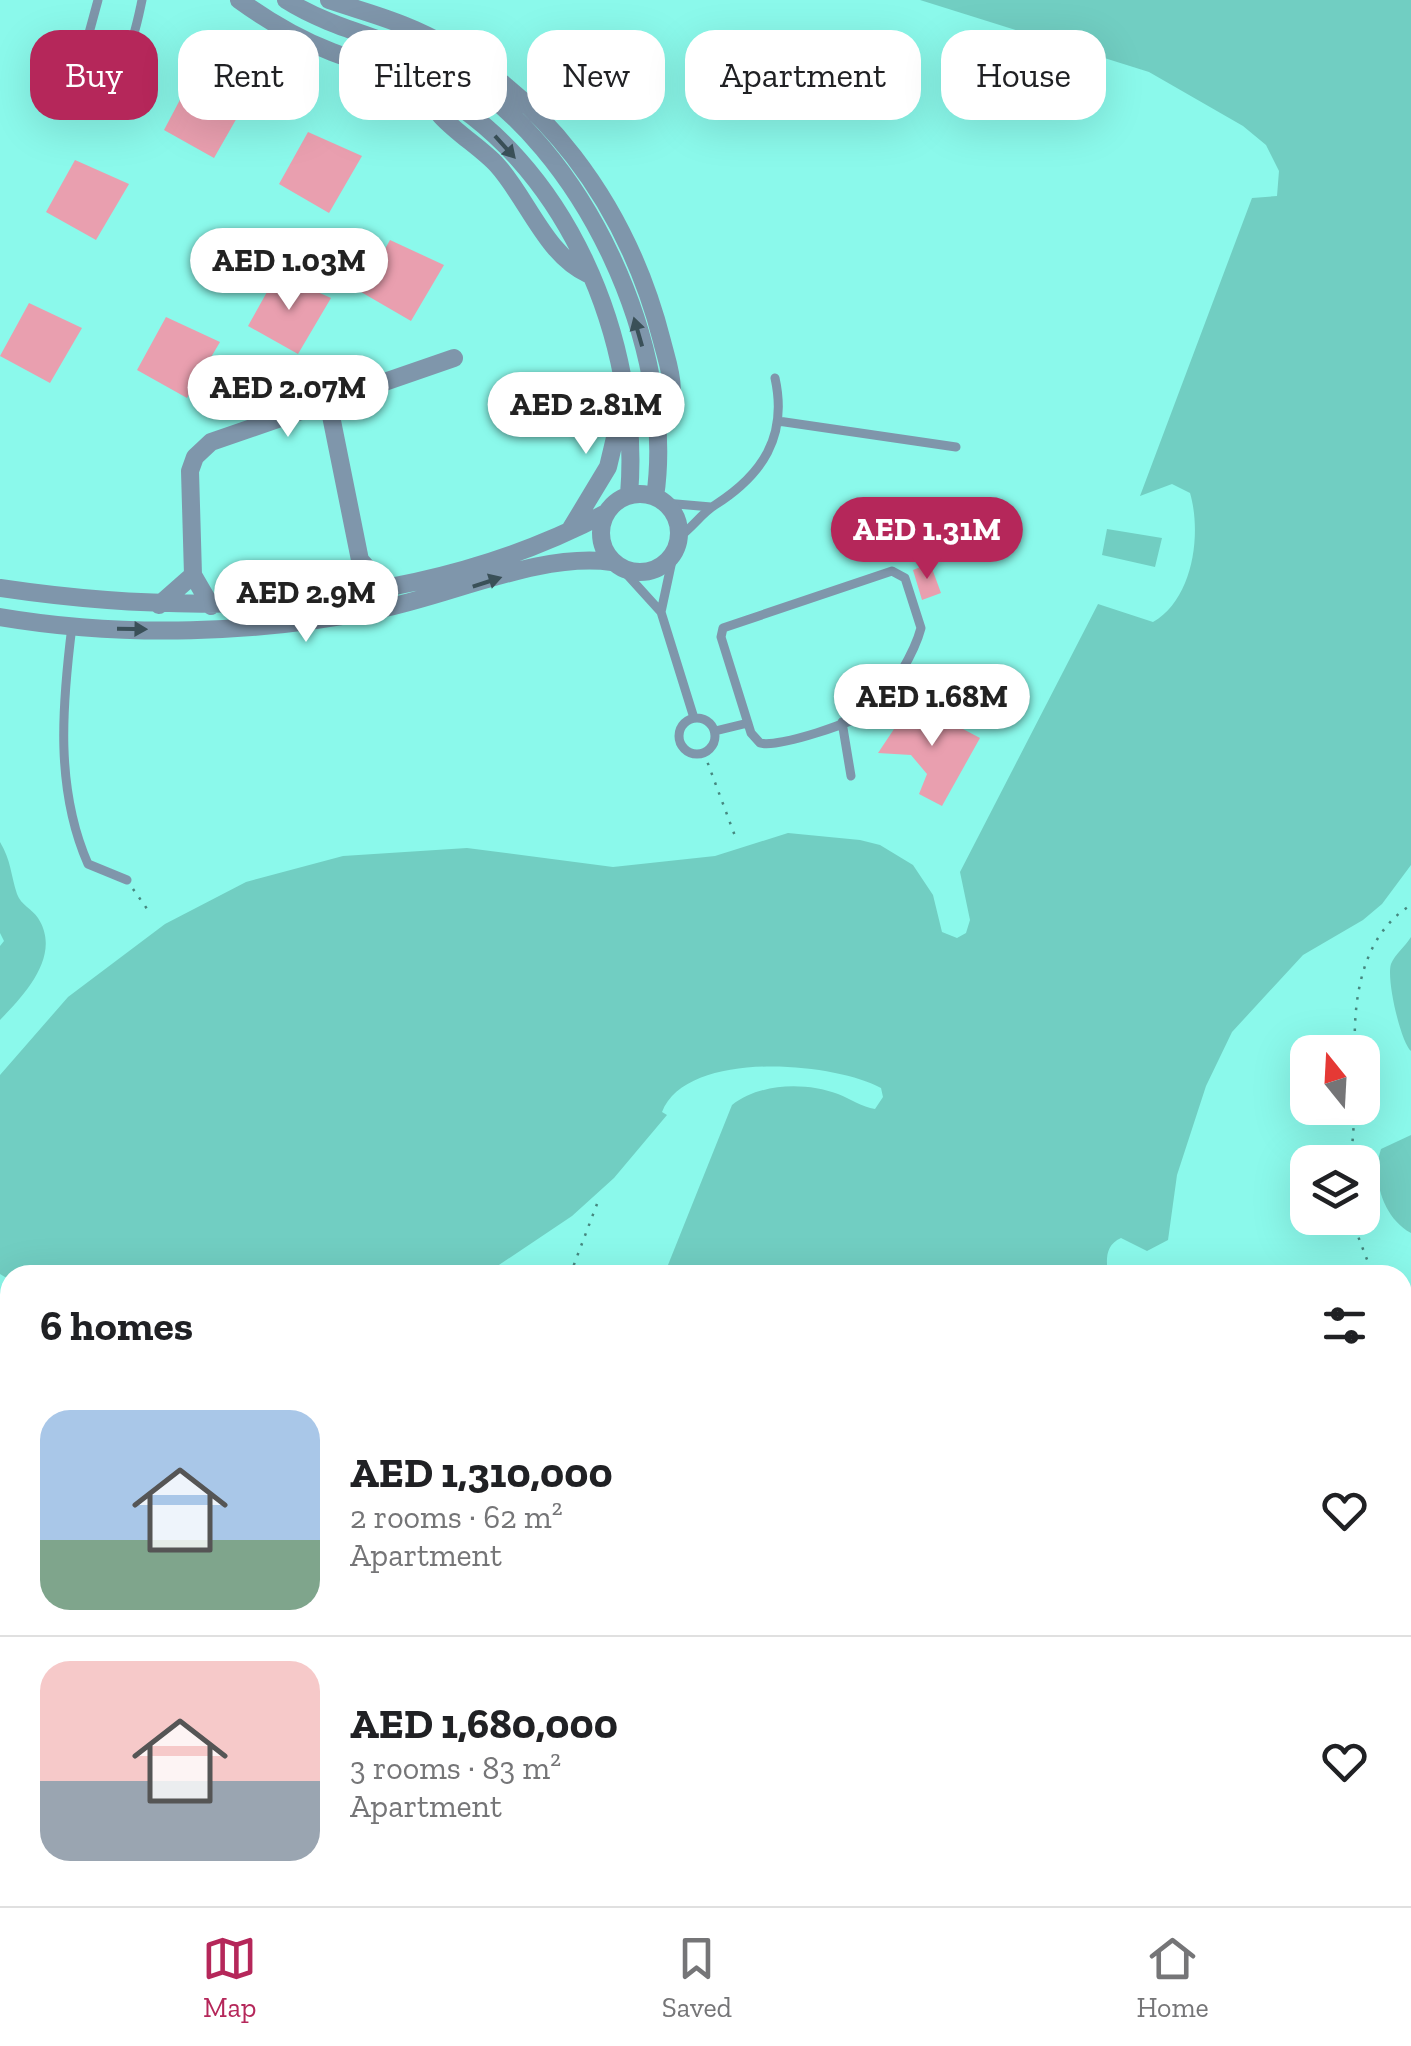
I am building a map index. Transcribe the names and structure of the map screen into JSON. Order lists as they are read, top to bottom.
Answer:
{
  "north": "top",
  "page": {
    "chip": [
      "Buy",
      "Rent",
      "Filters",
      "New",
      "Apartment",
      "House"
    ],
    "price": [
      "AED 1.03M",
      "AED 2.07M",
      "AED 2.81M",
      "AED 1.31M",
      "AED 2.9M",
      "AED 1.68M"
    ],
    "heading": "6 homes",
    "list": [
      {
        "name": "AED 1,310,000",
        "note": "2 rooms · 62 m² · Apartment"
      },
      {
        "name": "AED 1,680,000",
        "note": "3 rooms · 83 m² · Apartment"
      }
    ],
    "tabs": ["Map", "Saved", "Home"]
  }
}
